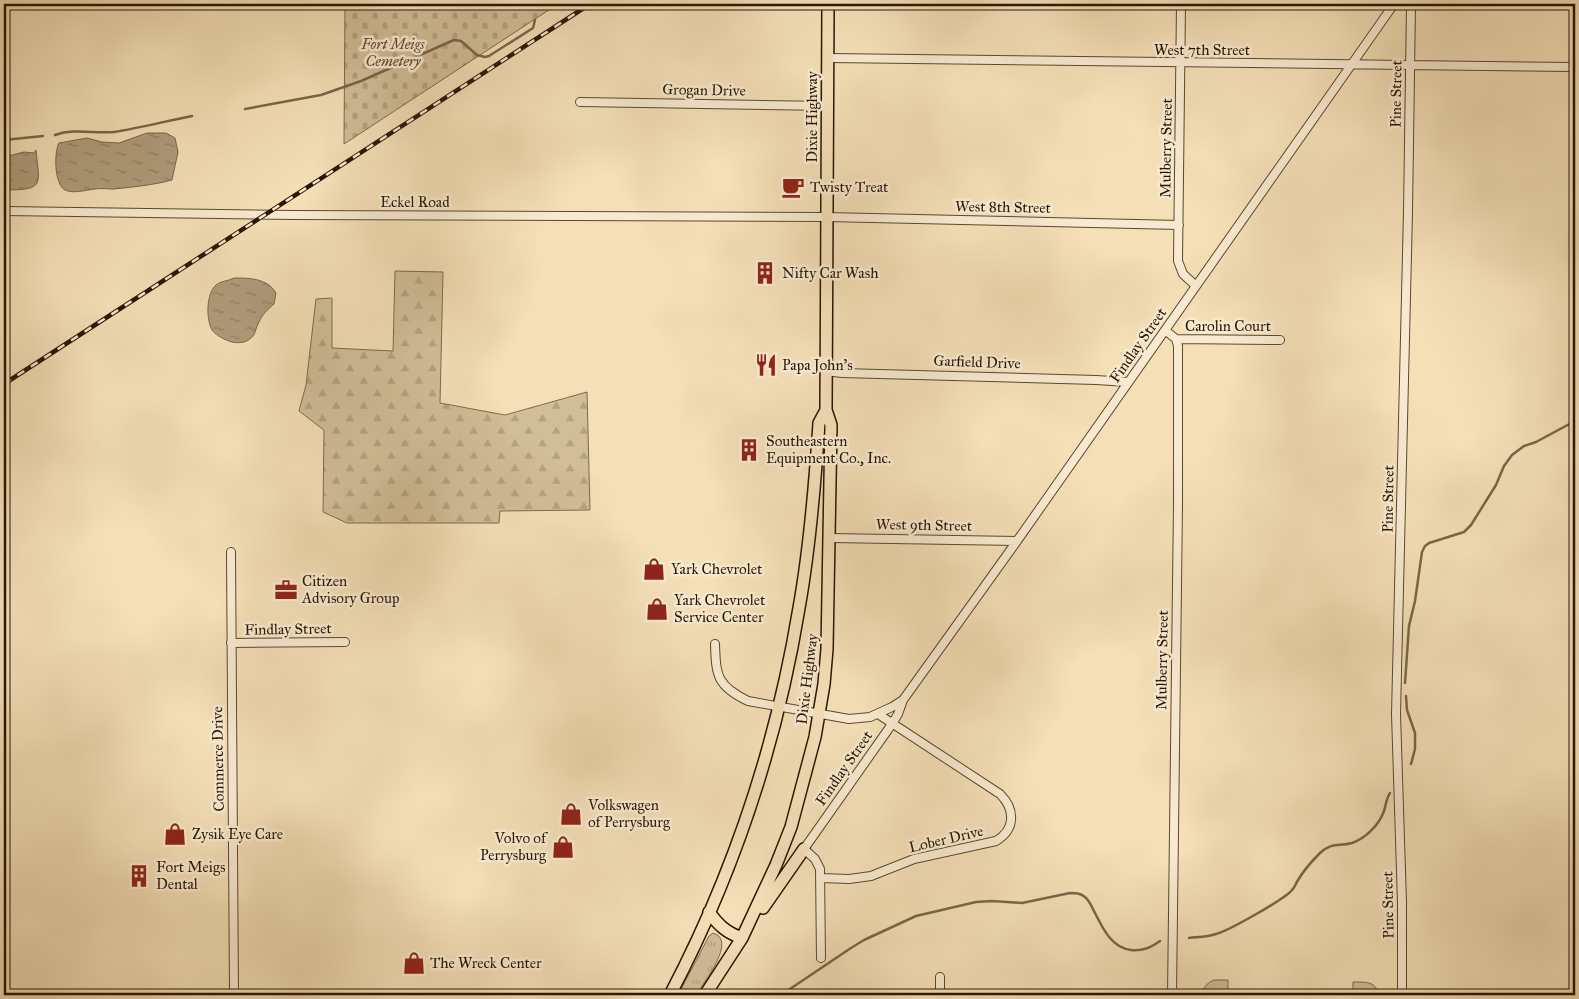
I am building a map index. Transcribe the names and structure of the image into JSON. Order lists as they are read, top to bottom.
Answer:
{
  "streets": {
    "main road": ["Dixie Highway"],
    "street": [
      "West 7th Street",
      "Grogan Drive",
      "Pine Street",
      "Mulberry Street",
      "Eckel Road",
      "West 8th Street",
      "Carolin Court",
      "Findlay Street",
      "Garfield Drive",
      "West 9th Street",
      "Commerce Drive",
      "Lober Drive"
    ]
  },
  "crossings": [
    ["West 7th Street", "Pine Street"],
    ["West 7th Street", "Dixie Highway"],
    ["West 7th Street", "Mulberry Street"],
    ["West 7th Street", "Findlay Street"],
    ["Grogan Drive", "Dixie Highway"],
    ["Dixie Highway", "Eckel Road"],
    ["Dixie Highway", "West 8th Street"],
    ["Dixie Highway", "Findlay Street"],
    ["Dixie Highway", "Garfield Drive"],
    ["Dixie Highway", "West 9th Street"],
    ["Mulberry Street", "West 8th Street"],
    ["Mulberry Street", "Carolin Court"],
    ["Mulberry Street", "Findlay Street"],
    ["Eckel Road", "West 8th Street"],
    ["Findlay Street", "Garfield Drive"],
    ["Findlay Street", "West 9th Street"],
    ["Findlay Street", "Commerce Drive"],
    ["Findlay Street", "Lober Drive"]
  ],
  "parks": ["Fort Meigs Cemetery"],
  "places": {
    "cafe": ["Twisty Treat"],
    "building": ["Nifty Car Wash", "Southeastern Equipment Co., Inc.", "Fort Meigs Dental"],
    "restaurant": ["Papa John's"],
    "shop": [
      "Yark Chevrolet",
      "Yark Chevrolet Service Center",
      "Volkswagen of Perrysburg",
      "Zysik Eye Care",
      "Volvo of Perrysburg",
      "The Wreck Center"
    ],
    "office": ["Citizen Advisory Group"]
  }
}
